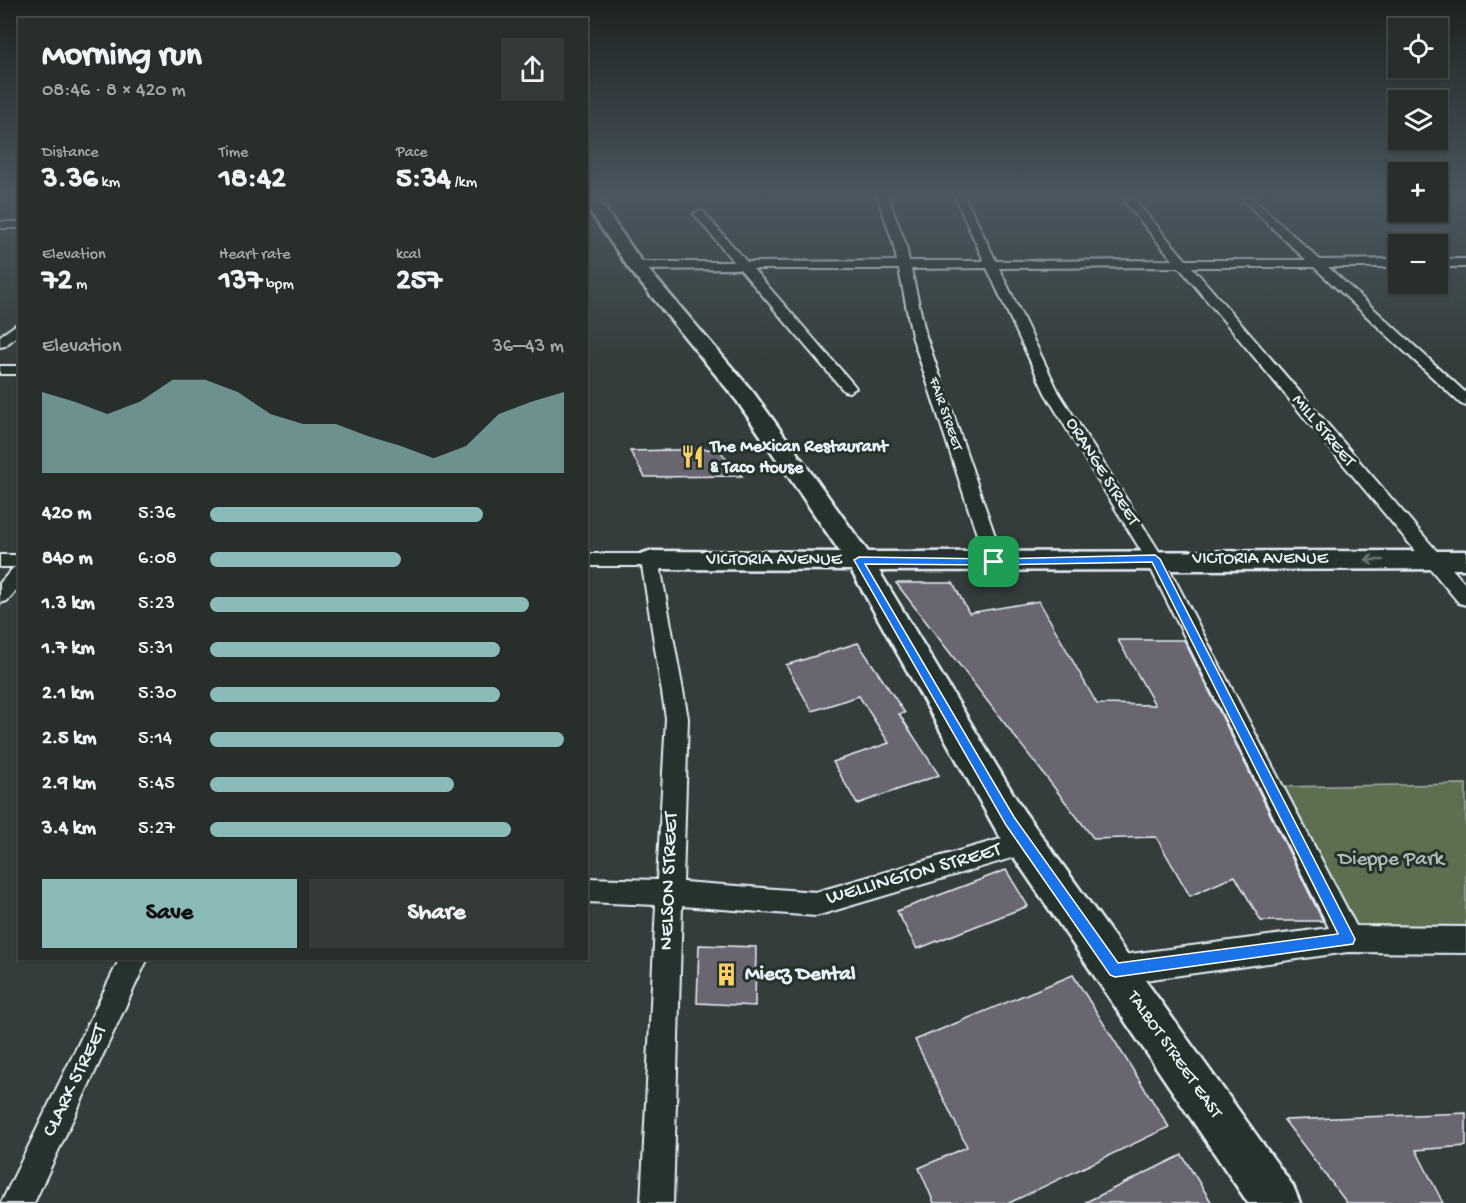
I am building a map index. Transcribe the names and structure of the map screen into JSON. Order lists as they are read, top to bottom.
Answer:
{
  "streets": {
    "main road": ["VICTORIA AVENUE", "TALBOT STREET EAST"],
    "street": [
      "FAIR STREET",
      "MILL STREET",
      "ORANGE STREET",
      "WELLINGTON STREET",
      "NELSON STREET",
      "CLARK STREET"
    ]
  },
  "crossings": [
    ["FAIR STREET", "VICTORIA AVENUE"],
    ["MILL STREET", "VICTORIA AVENUE"],
    ["ORANGE STREET", "VICTORIA AVENUE"],
    ["VICTORIA AVENUE", "NELSON STREET"],
    ["VICTORIA AVENUE", "TALBOT STREET EAST"],
    ["WELLINGTON STREET", "NELSON STREET"],
    ["WELLINGTON STREET", "TALBOT STREET EAST"]
  ],
  "parks": ["Dieppe Park"],
  "places": {
    "restaurant": ["The Mexican Restaurant & Taco House"],
    "building": ["Miecz Dental"]
  },
  "page": {
    "map_buttons": ["+", "−"],
    "heading": ["Morning run", "08:46 · 8 × 420 m"],
    "stats": [
      ["Distance", "3.36 km"],
      ["Time", "18:42"],
      ["Pace", "5:34 /km"],
      ["Elevation", "72 m"],
      ["Heart rate", "137 bpm"],
      ["kcal", "257"]
    ],
    "chart": ["Elevation", "36–43 m"],
    "list": [
      {
        "name": "420 m",
        "note": "5:36"
      },
      {
        "name": "840 m",
        "note": "6:08"
      },
      {
        "name": "1.3 km",
        "note": "5:23"
      },
      {
        "name": "1.7 km",
        "note": "5:31"
      },
      {
        "name": "2.1 km",
        "note": "5:30"
      },
      {
        "name": "2.5 km",
        "note": "5:14"
      },
      {
        "name": "2.9 km",
        "note": "5:45"
      },
      {
        "name": "3.4 km",
        "note": "5:27"
      }
    ],
    "buttons": ["Save", "Share"]
  }
}
